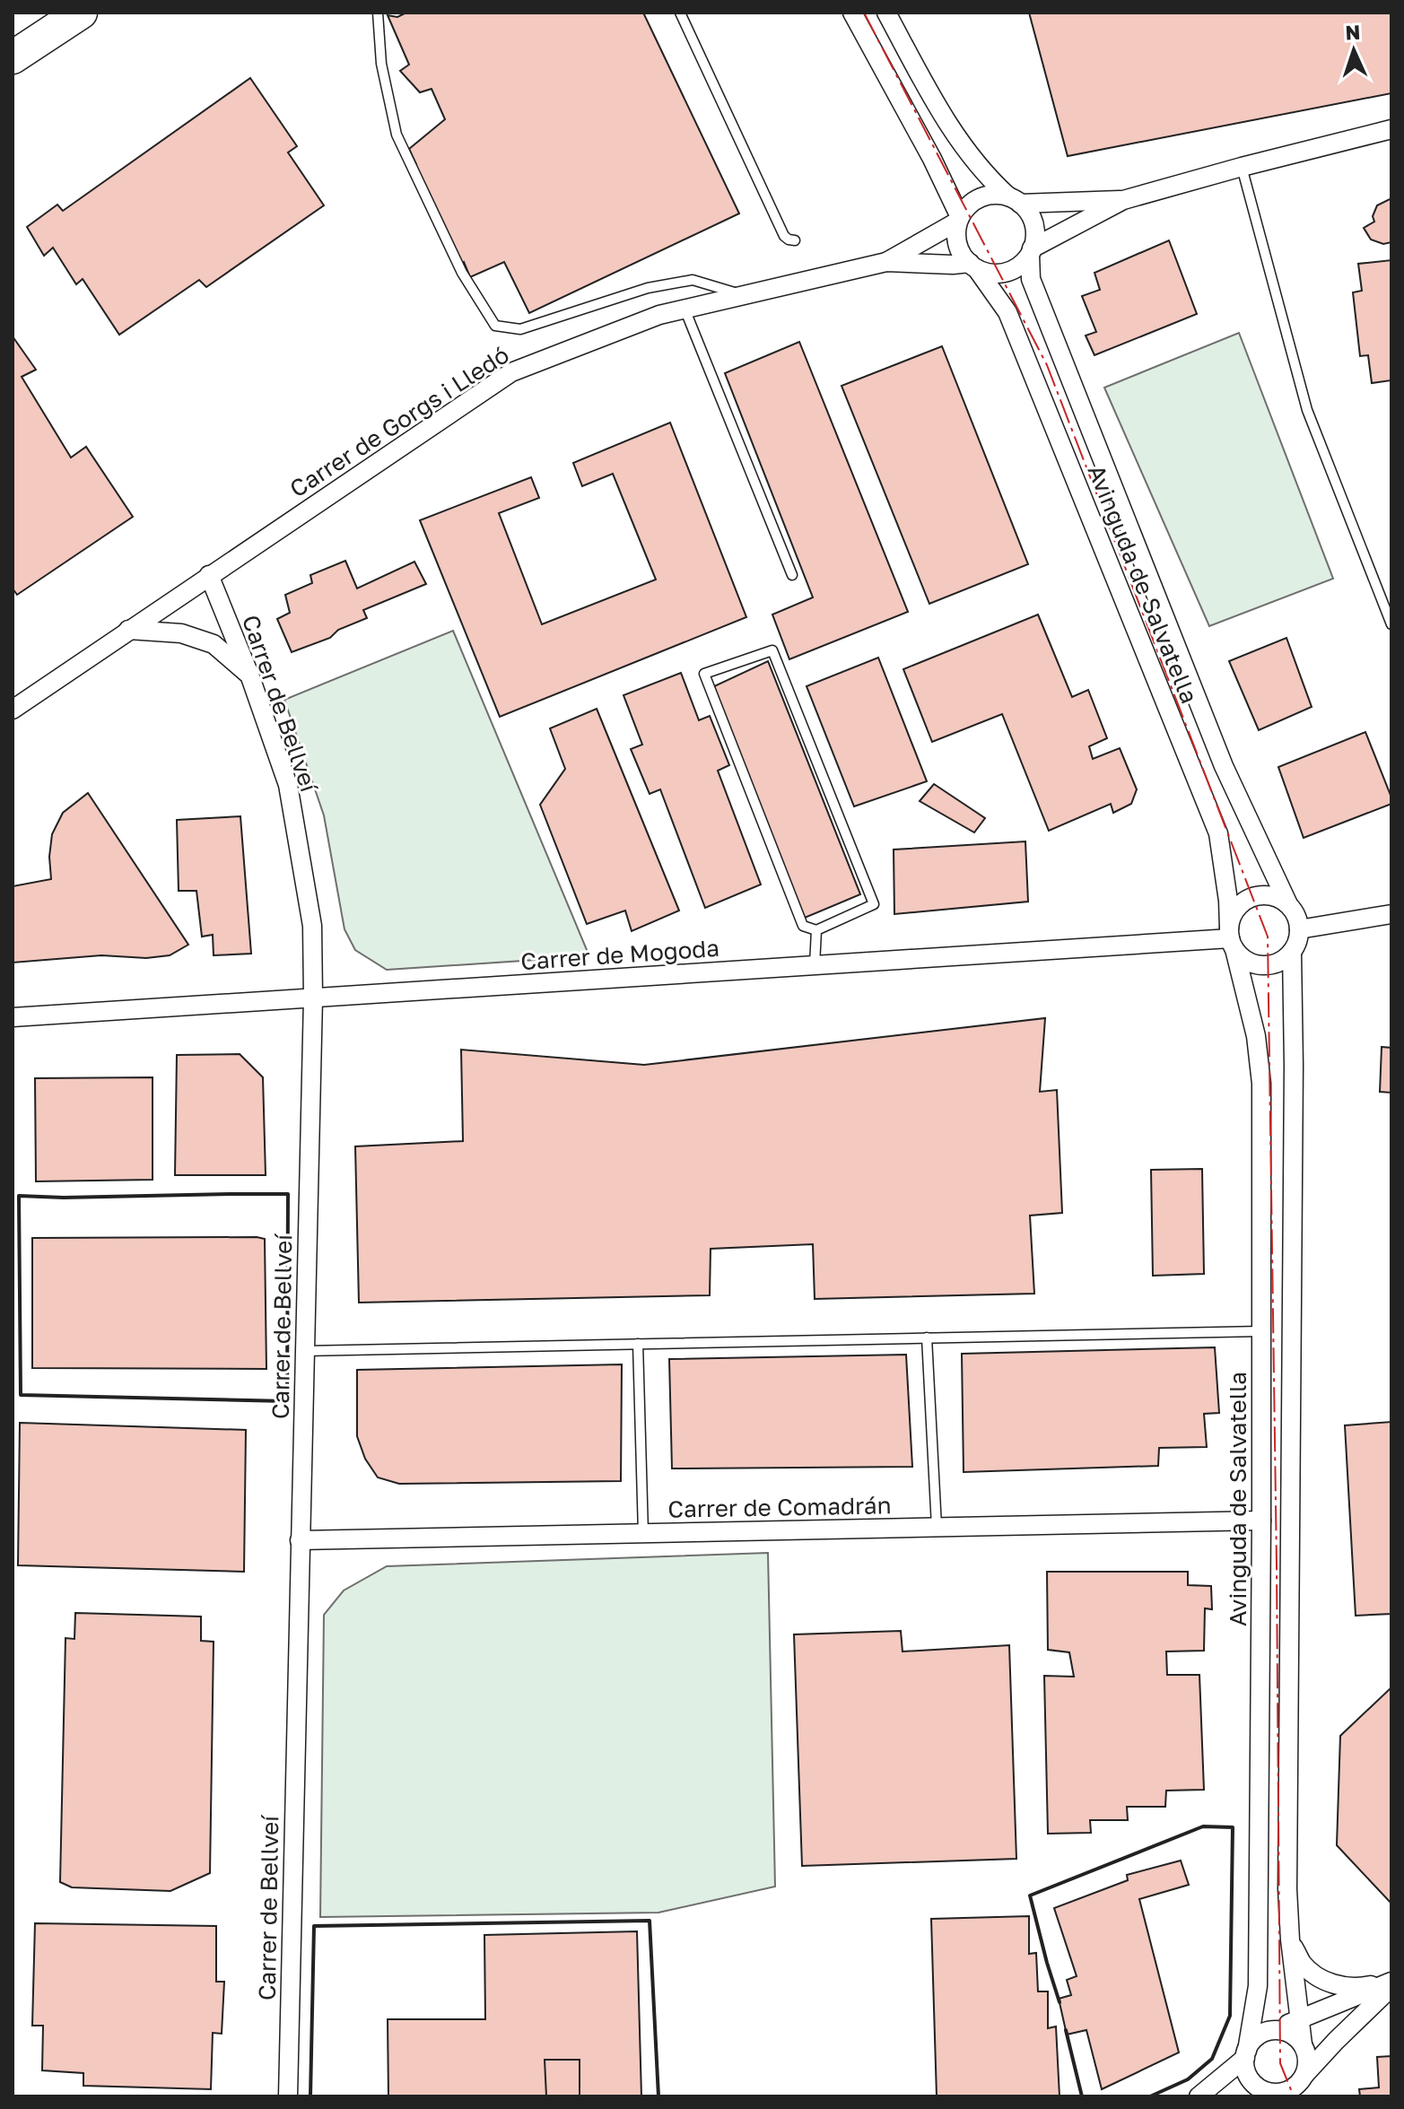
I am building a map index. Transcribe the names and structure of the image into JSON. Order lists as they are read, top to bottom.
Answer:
{
  "streets": {
    "street": [
      "Carrer de Gorgs i Lledó",
      "Avinguda de Salvatella",
      "Carrer de Bellveí",
      "Carrer de Mogoda",
      "Carrer de Comadrán"
    ]
  },
  "crossings": [
    ["Carrer de Gorgs i Lledó", "Avinguda de Salvatella"],
    ["Carrer de Gorgs i Lledó", "Carrer de Bellveí"],
    ["Avinguda de Salvatella", "Carrer de Mogoda"],
    ["Avinguda de Salvatella", "Carrer de Comadrán"],
    ["Carrer de Bellveí", "Carrer de Mogoda"],
    ["Carrer de Bellveí", "Carrer de Comadrán"]
  ],
  "north": "top"
}
